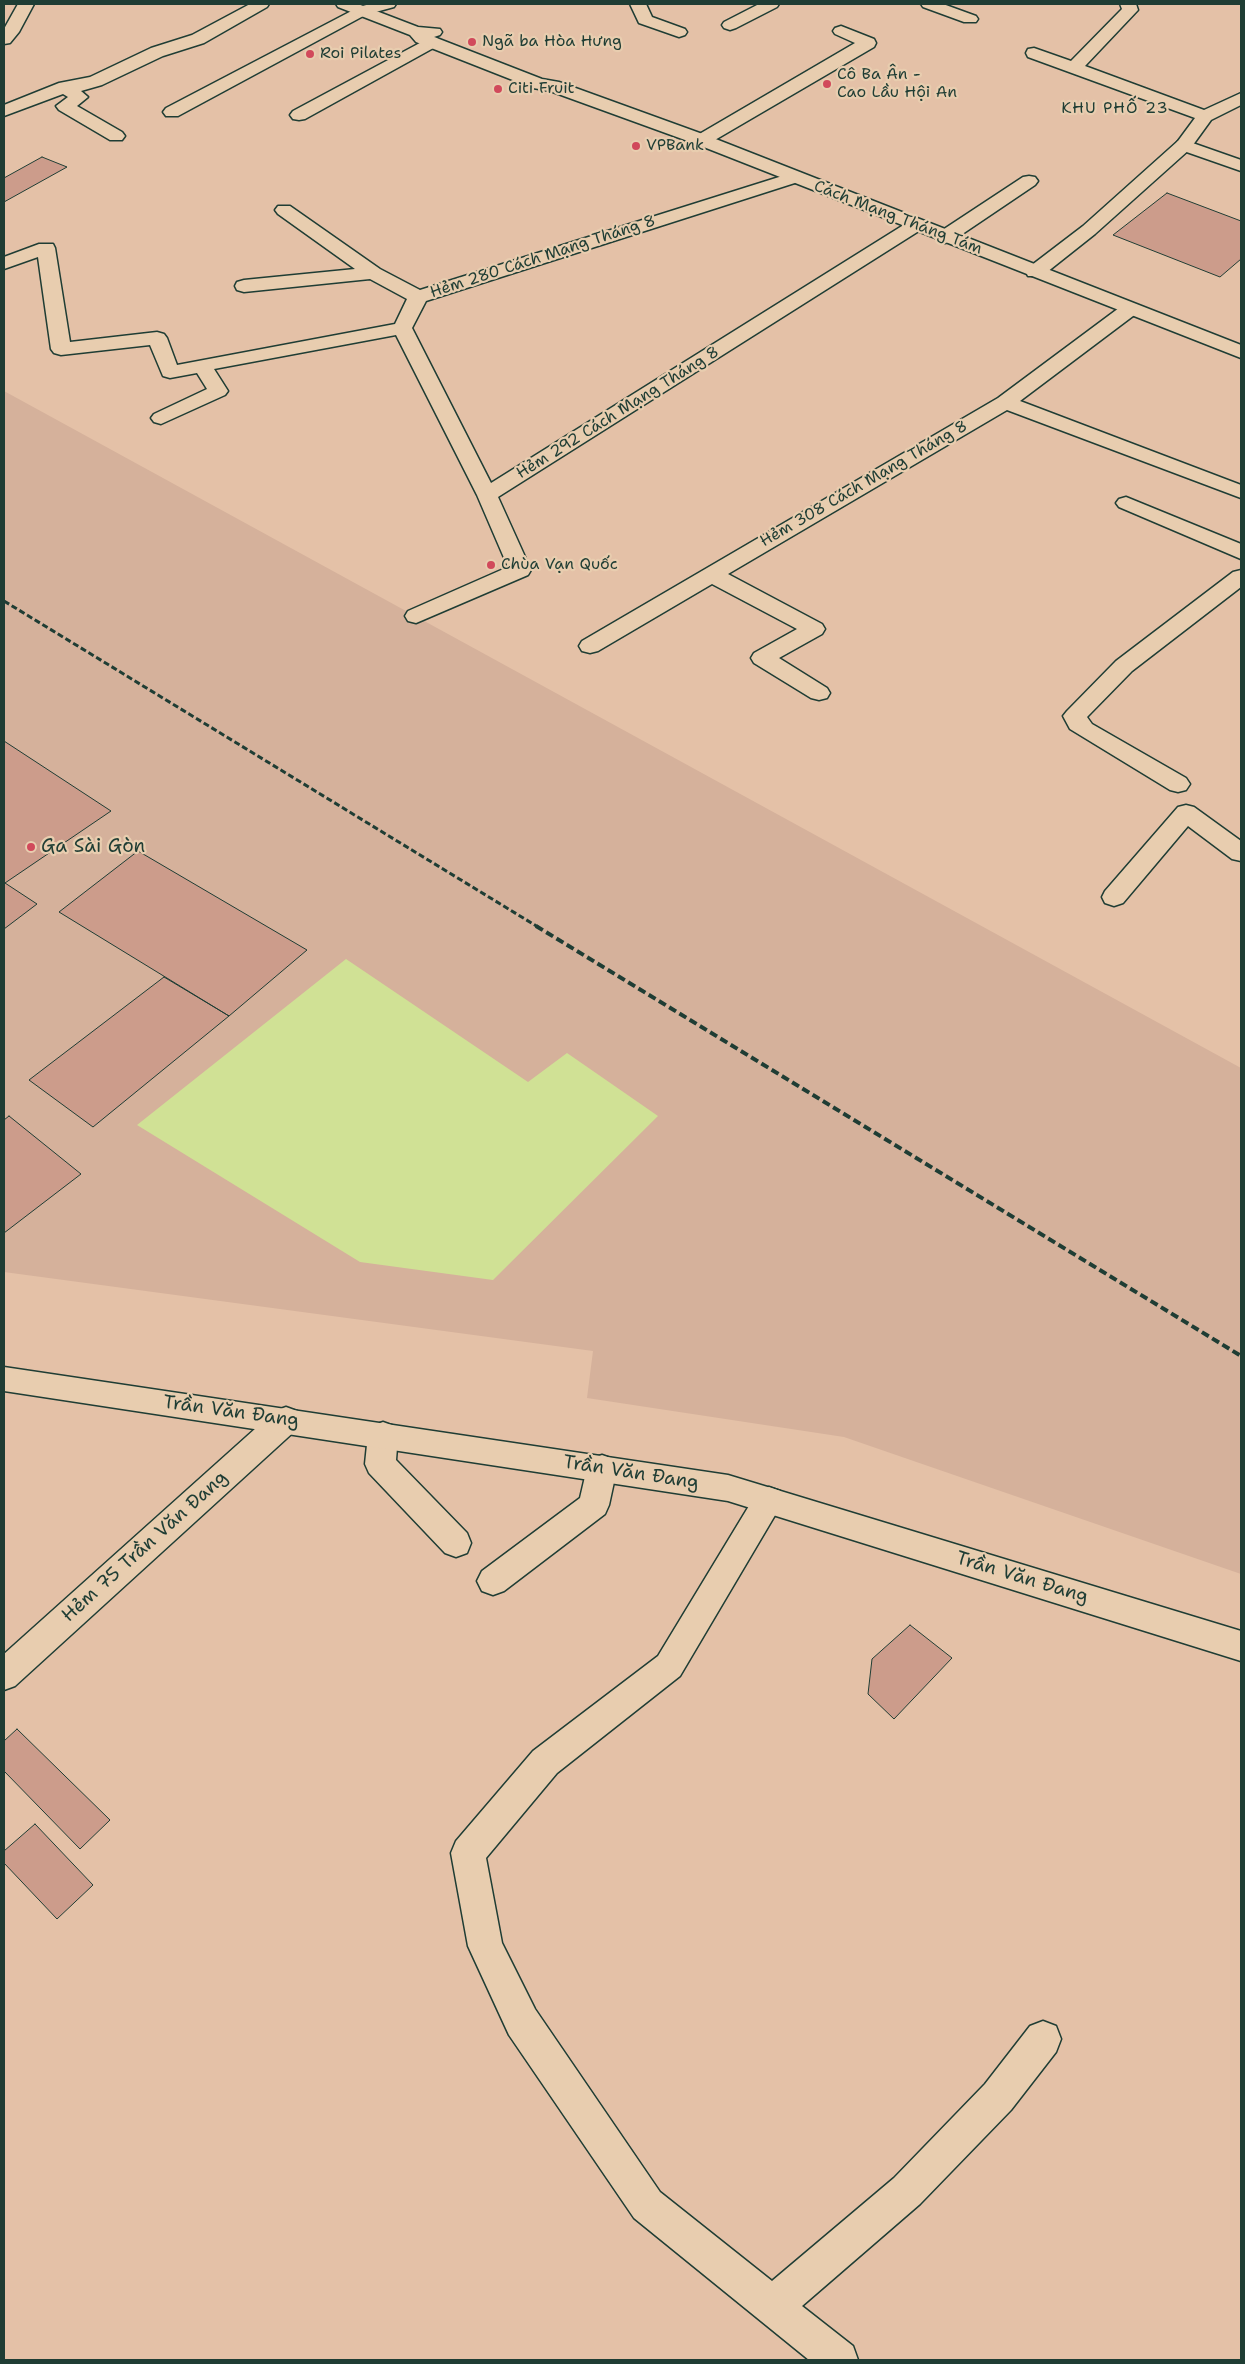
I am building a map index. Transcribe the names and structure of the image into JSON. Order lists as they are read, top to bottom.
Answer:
{
  "streets": {
    "main road": [
      "Cách Mạng Tháng Tám",
      "Hẻm 280 Cách Mạng Tháng 8",
      "Hẻm 292 Cách Mạng Tháng 8",
      "Hẻm 308 Cách Mạng Tháng 8",
      "Trần Văn Ðang",
      "Hẻm 75 Trần Văn Ðang"
    ]
  },
  "crossings": [
    ["Cách Mạng Tháng Tám", "Hẻm 280 Cách Mạng Tháng 8"],
    ["Cách Mạng Tháng Tám", "Hẻm 292 Cách Mạng Tháng 8"],
    ["Cách Mạng Tháng Tám", "Hẻm 308 Cách Mạng Tháng 8"],
    ["Trần Văn Ðang", "Hẻm 75 Trần Văn Ðang"]
  ],
  "districts": ["KHU PHỐ 23"],
  "places": [
    "Ngã ba Hòa Hưng",
    "Roi Pilates",
    "Cô Ba Ân - Cao Lầu Hội An",
    "Citi Fruit",
    "VPBank",
    "Chùa Vạn Quốc",
    "Ga Sài Gòn"
  ]
}
